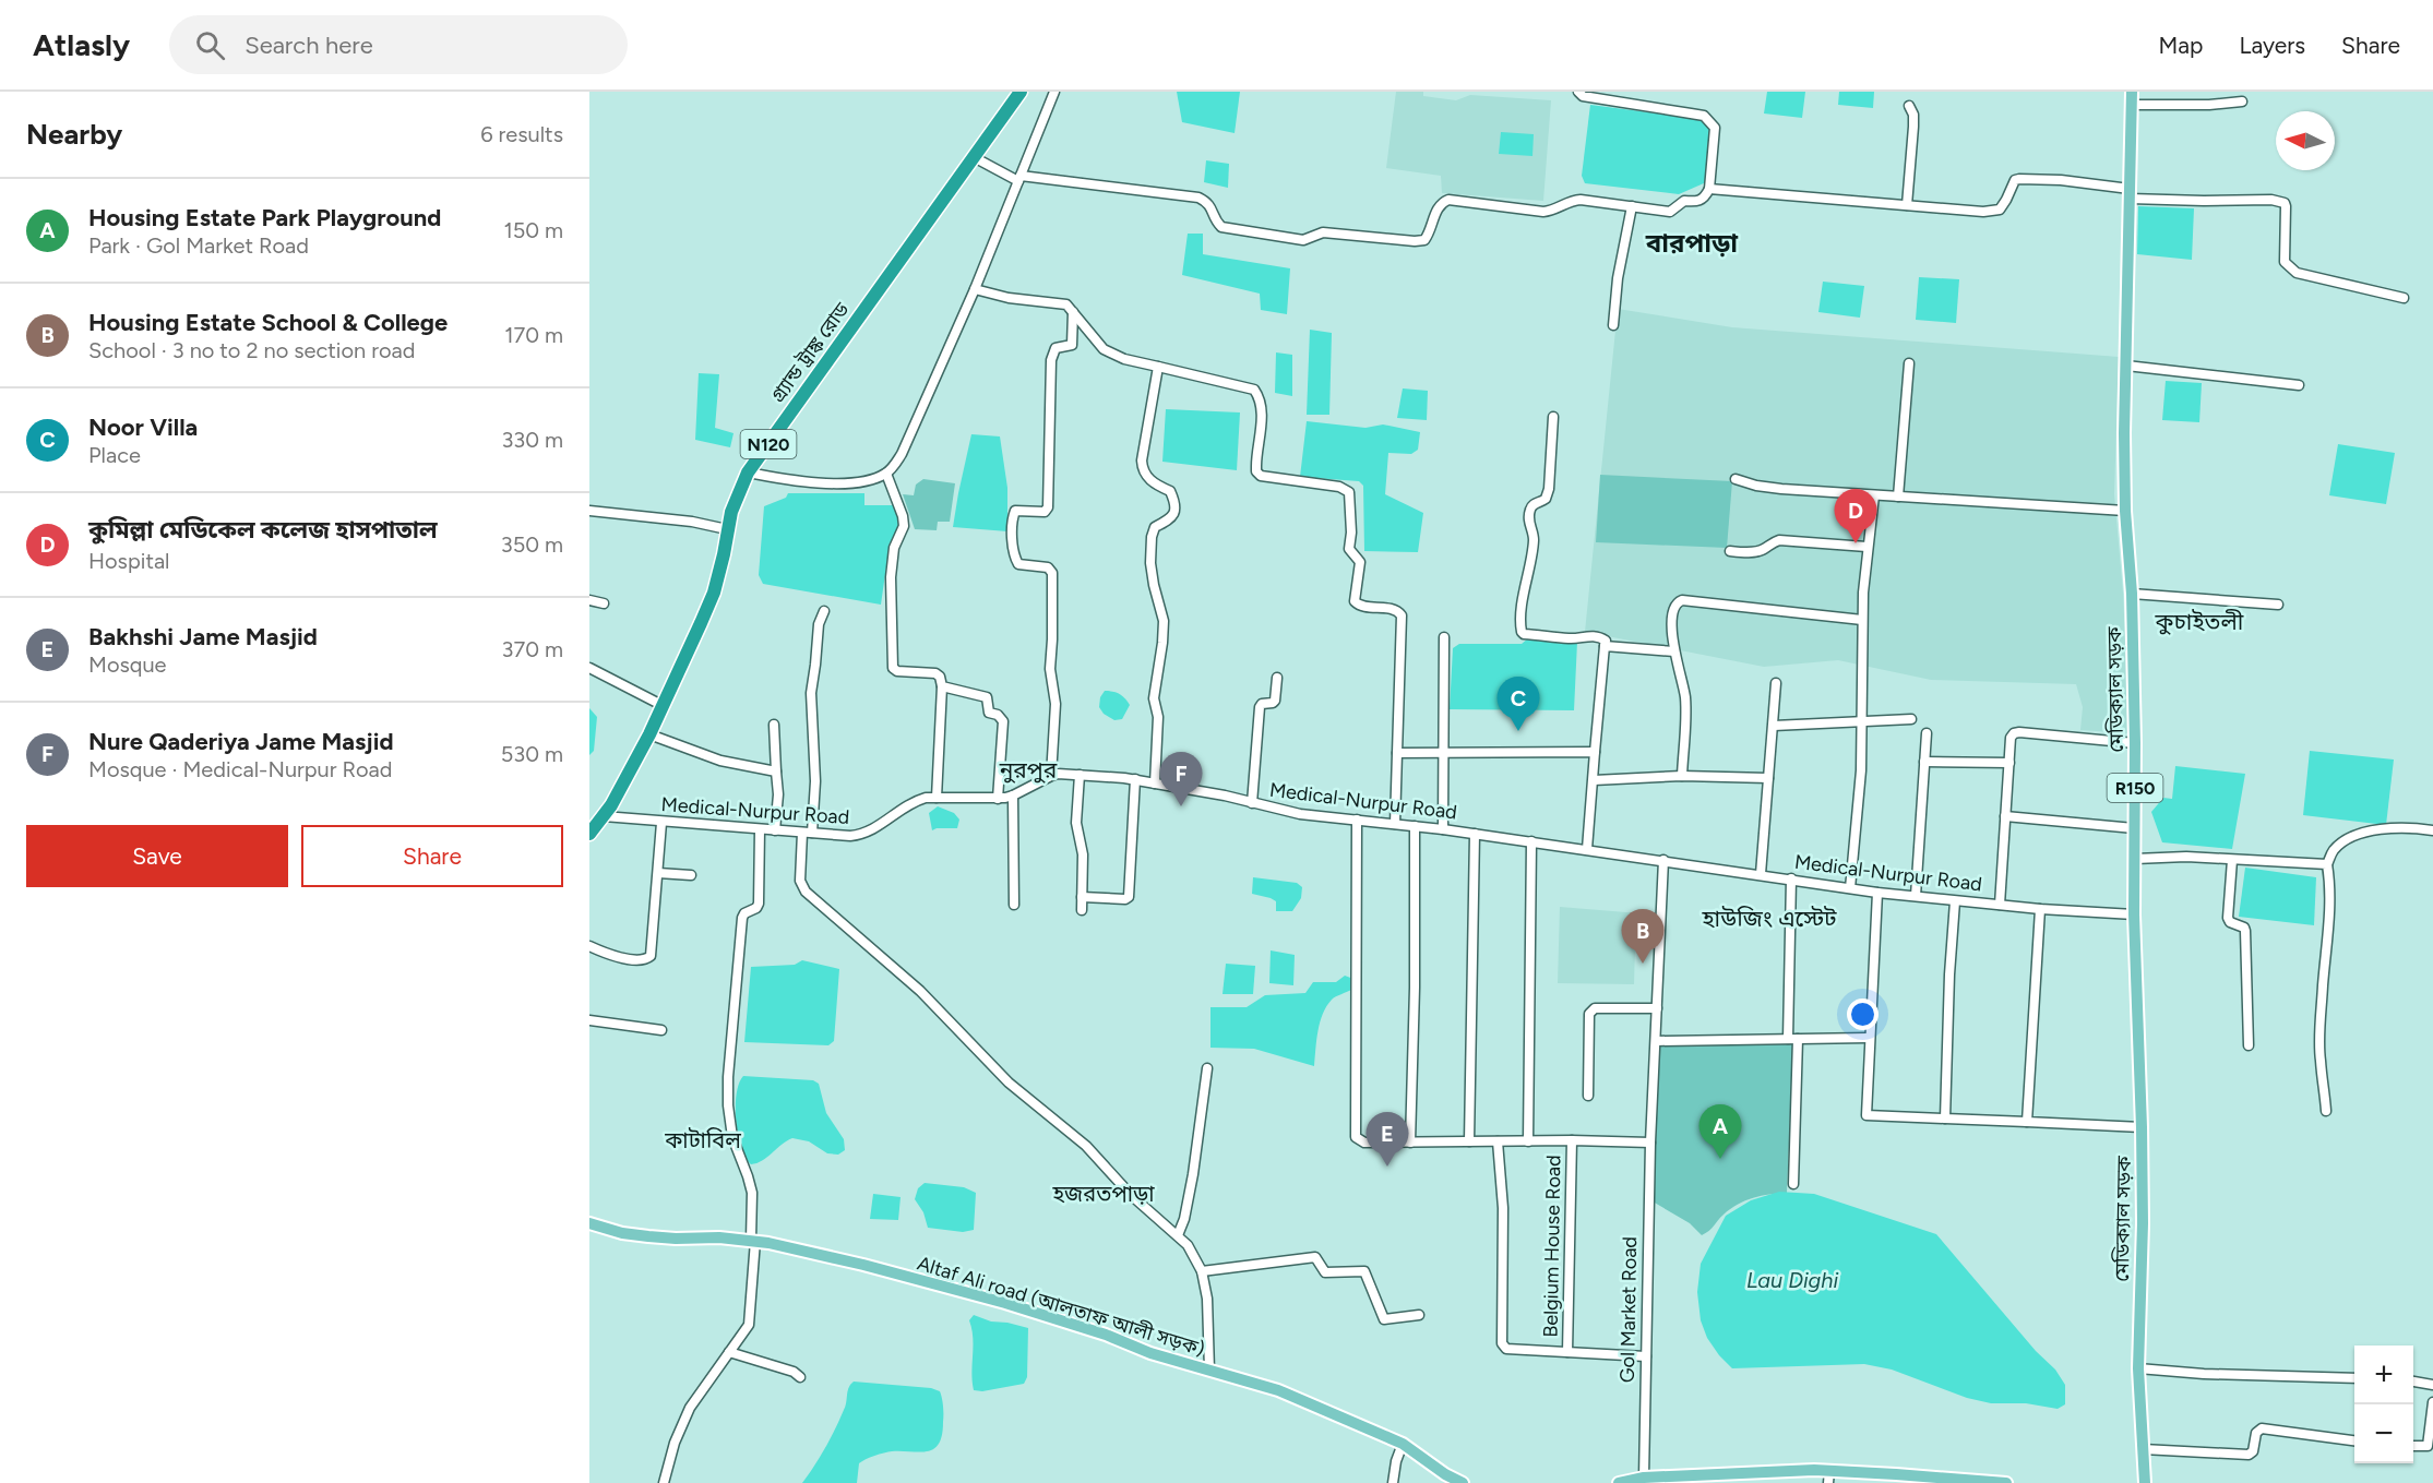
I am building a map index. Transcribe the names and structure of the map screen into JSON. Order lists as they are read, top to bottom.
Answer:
{
  "streets": {
    "highway": ["গ্র্যান্ড ট্রাঙ্ক রোড", "N120"],
    "main road": ["মেডিক্যাল সড়ক", "R150", "Altaf Ali road (আলতাফ আলী সড়ক)"],
    "street": ["Medical-Nurpur Road", "Belgium House Road", "Gol Market Road"]
  },
  "crossings": [
    ["গ্র্যান্ড ট্রাঙ্ক রোড", "Medical-Nurpur Road"],
    ["মেডিক্যাল সড়ক", "Medical-Nurpur Road"],
    ["Medical-Nurpur Road", "Gol Market Road"]
  ],
  "districts": [
    "বারপাড়া",
    "কুচাইতলী",
    "নুরপুর",
    "হাউজিং এস্টেট",
    "কাটাবিল",
    "হজরতপাড়া"
  ],
  "water": ["Lau Dighi"],
  "north": "left",
  "page": {
    "header": "Atlasly",
    "search": "Search here",
    "nav": ["Map", "Layers", "Share"],
    "heading": ["Nearby", "6 results"],
    "list": [
      {
        "mark": "A",
        "name": "Housing Estate Park Playground",
        "note": "Park · Gol Market Road",
        "value": "150 m"
      },
      {
        "mark": "B",
        "name": "Housing Estate School & College",
        "note": "School · 3 no to 2 no section road",
        "value": "170 m"
      },
      {
        "mark": "C",
        "name": "Noor Villa",
        "note": "Place",
        "value": "330 m"
      },
      {
        "mark": "D",
        "name": "কুমিল্লা মেডিকেল কলেজ হাসপাতাল",
        "note": "Hospital",
        "value": "350 m"
      },
      {
        "mark": "E",
        "name": "Bakhshi Jame Masjid",
        "note": "Mosque",
        "value": "370 m"
      },
      {
        "mark": "F",
        "name": "Nure Qaderiya Jame Masjid",
        "note": "Mosque · Medical-Nurpur Road",
        "value": "530 m"
      }
    ],
    "pins": [
      "D",
      "C",
      "F",
      "B",
      "A",
      "E"
    ],
    "buttons": ["Save", "Share"],
    "map_buttons": ["+", "−"]
  }
}
